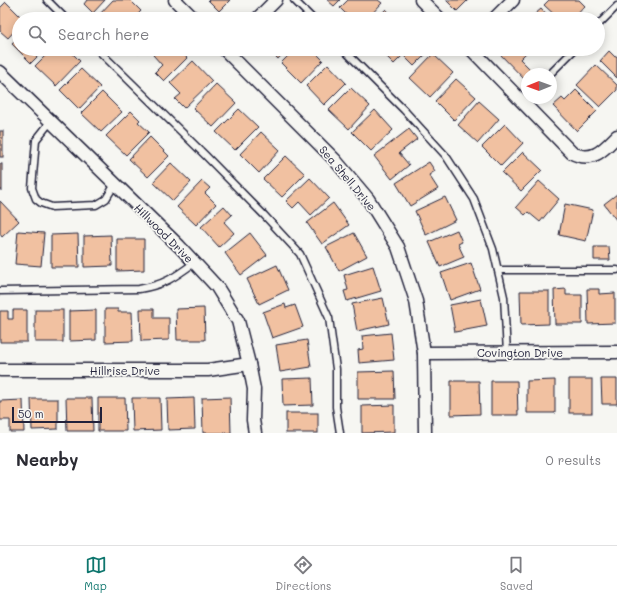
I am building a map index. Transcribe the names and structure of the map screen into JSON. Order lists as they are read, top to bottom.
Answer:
{
  "streets": {
    "street": [
      "Sea Shell Drive",
      "Hillwood Drive",
      "Covington Drive",
      "Hillrise Drive"
    ]
  },
  "crossings": [
    ["Sea Shell Drive", "Covington Drive"],
    ["Hillwood Drive", "Hillrise Drive"]
  ],
  "scale_bar": "50 m",
  "north": "left",
  "page": {
    "search": "Search here",
    "scale": "50 m",
    "heading": ["Nearby", "0 results"],
    "nav": ["Map", "Directions", "Saved"]
  }
}
